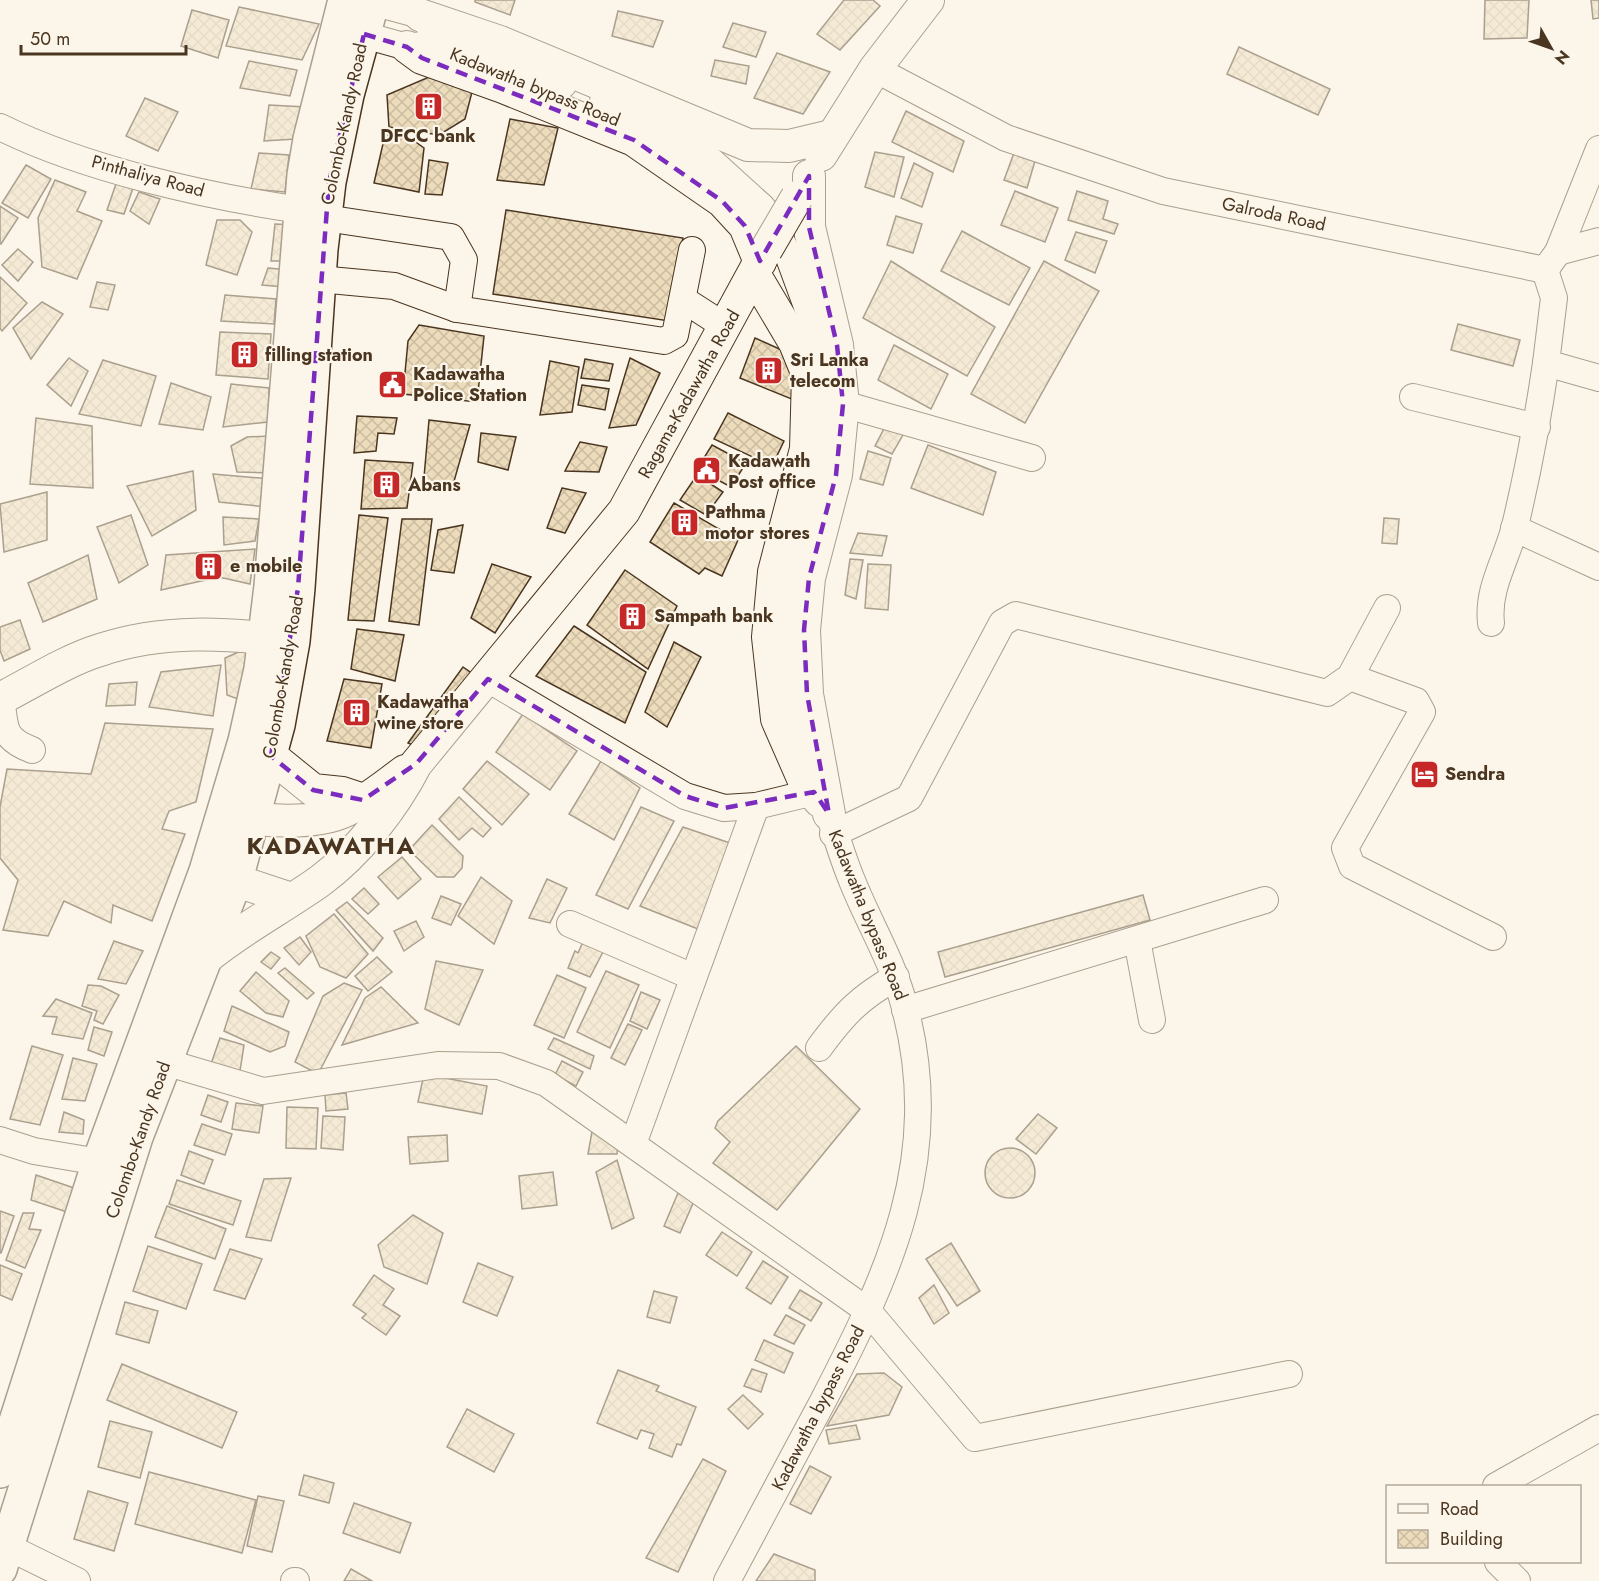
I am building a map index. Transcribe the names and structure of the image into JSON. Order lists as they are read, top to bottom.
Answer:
{
  "streets": {
    "highway": ["Colombo-Kandy Road"],
    "main road": ["Ragama-Kadawatha Road"],
    "street": ["Kadawatha bypass Road", "Pinthaliya Road", "Galroda Road"]
  },
  "crossings": [
    ["Kadawatha bypass Road", "Colombo-Kandy Road"],
    ["Colombo-Kandy Road", "Pinthaliya Road"],
    ["Galroda Road", "Ragama-Kadawatha Road"]
  ],
  "districts": ["KADAWATHA"],
  "places": {
    "building": [
      "DFCC bank",
      "filling station",
      "Sri Lanka telecom",
      "Abans",
      "Pathma motor stores",
      "e mobile",
      "Sampath bank",
      "Kadawatha wine store"
    ],
    "public building": ["Kadawatha Police Station", "Kadawath Post office"],
    "hotel": ["Sendra"]
  },
  "legend": ["Road", "Building"],
  "scale_bar": "50 m",
  "north": "bottom right"
}
